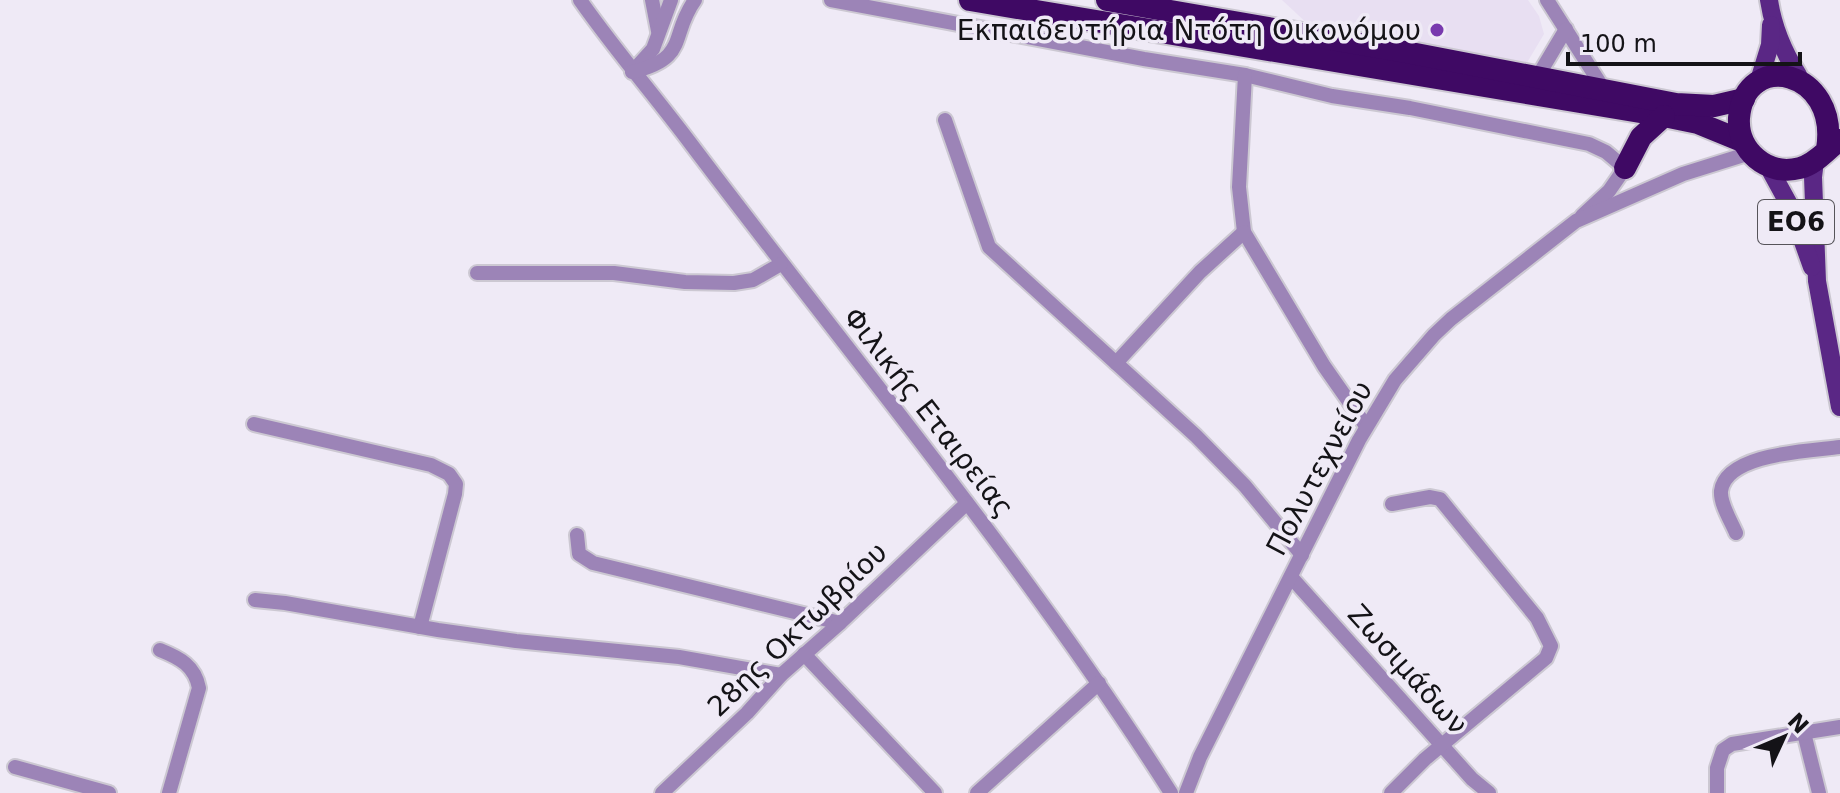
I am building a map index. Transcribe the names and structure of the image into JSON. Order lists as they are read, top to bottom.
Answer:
{
  "streets": {
    "highway": ["ΕΟ6"],
    "street": [
      "Φιλικής Εταιρείας",
      "Πολυτεχνείου",
      "28ης Οκτωβρίου",
      "Ζωσιμάδων"
    ]
  },
  "crossings": [
    ["ΕΟ6", "Πολυτεχνείου"],
    ["Φιλικής Εταιρείας", "28ης Οκτωβρίου"],
    ["Πολυτεχνείου", "Ζωσιμάδων"]
  ],
  "places": ["Εκπαιδευτήρια Ντότη Οικονόμου"],
  "scale_bar": "100 m",
  "north": "top right"
}
